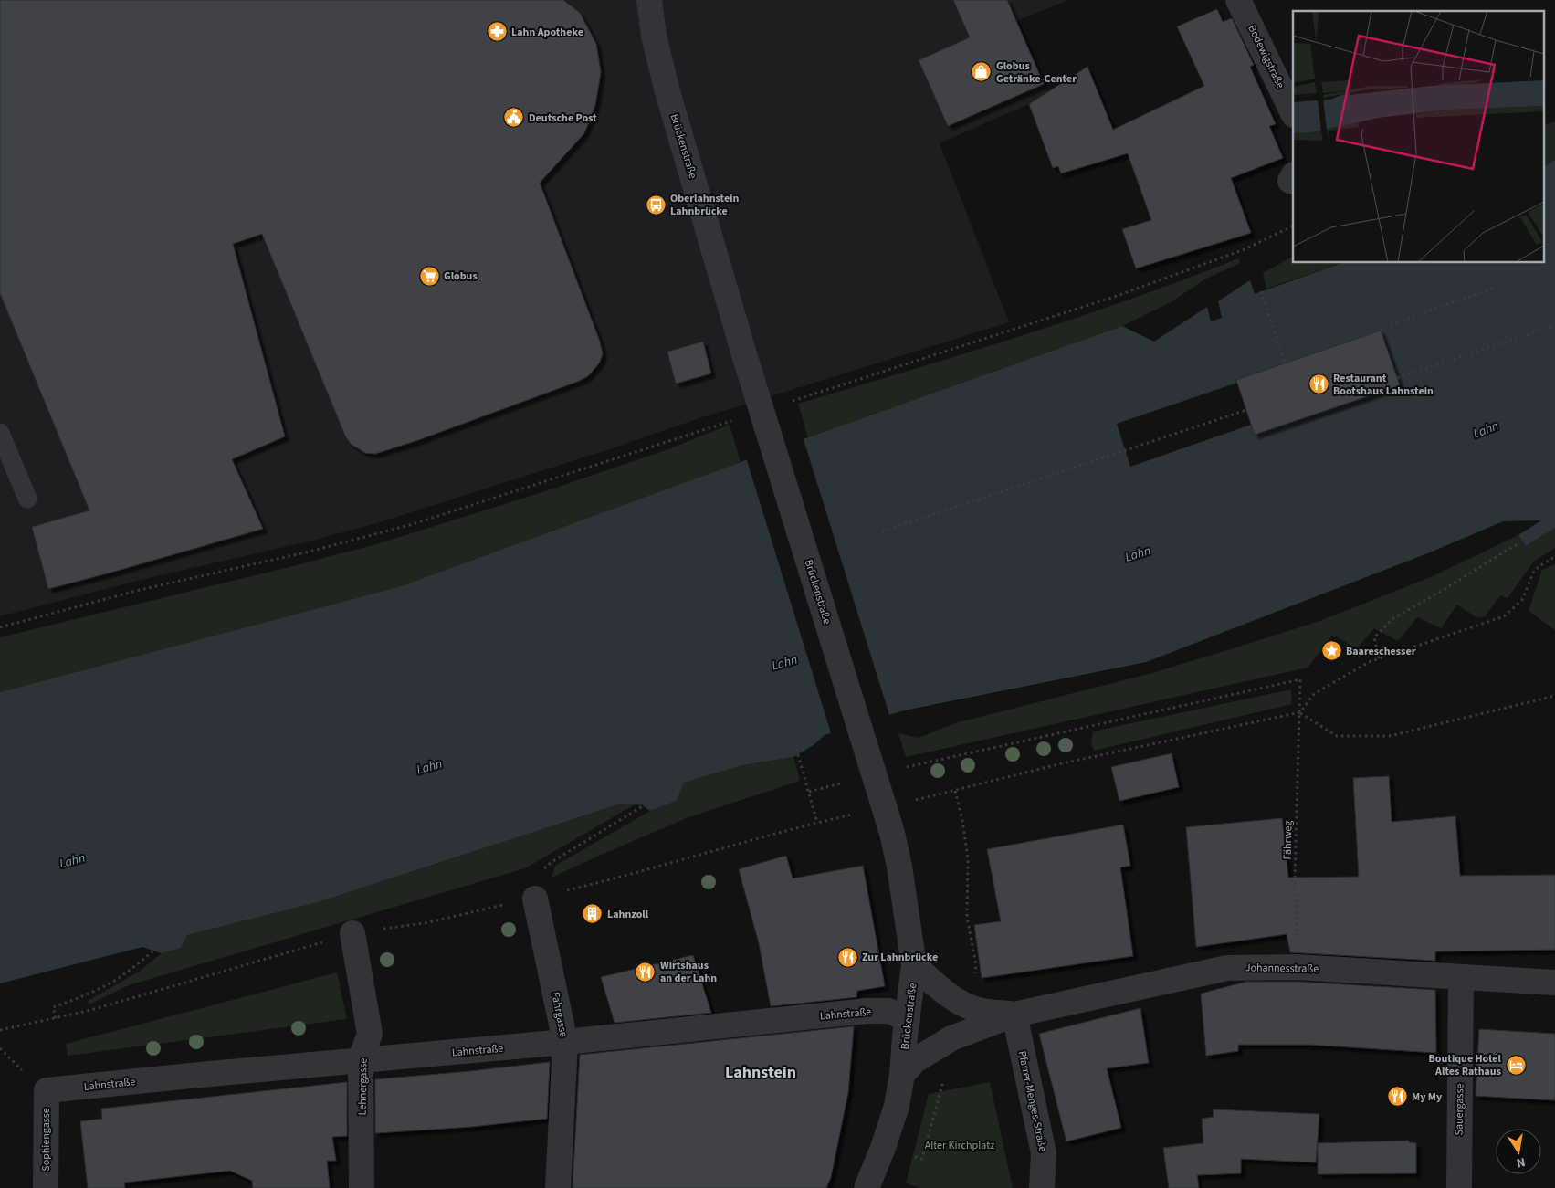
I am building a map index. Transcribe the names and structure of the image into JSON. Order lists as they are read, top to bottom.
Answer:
{
  "streets": {
    "street": [
      "Bodewigstraße",
      "Brückenstraße",
      "Johannesstraße",
      "Lahnstraße",
      "Fahrgasse",
      "Lehnergasse",
      "Pfarrer-Menges-Straße",
      "Sauergasse",
      "Sophiengasse"
    ],
    "path": ["Fährweg"]
  },
  "crossings": [
    ["Brückenstraße", "Johannesstraße"],
    ["Brückenstraße", "Lahnstraße"],
    ["Fährweg", "Johannesstraße"],
    ["Johannesstraße", "Lahnstraße"],
    ["Johannesstraße", "Pfarrer-Menges-Straße"],
    ["Johannesstraße", "Sauergasse"],
    ["Lahnstraße", "Fahrgasse"],
    ["Lahnstraße", "Lehnergasse"],
    ["Lahnstraße", "Sophiengasse"]
  ],
  "districts": ["Lahnstein"],
  "water": ["Lahn"],
  "parks": ["Alter Kirchplatz"],
  "places": {
    "pharmacy": ["Lahn Apotheke"],
    "shop": ["Globus Getränke-Center"],
    "public building": ["Deutsche Post"],
    "bus stop": ["Oberlahnstein Lahnbrücke"],
    "supermarket": ["Globus"],
    "restaurant": [
      "Restaurant Bootshaus Lahnstein",
      "Zur Lahnbrücke",
      "Wirtshaus an der Lahn",
      "My My"
    ],
    "place": ["Baareschesser"],
    "building": ["Lahnzoll"],
    "hotel": ["Boutique Hotel Altes Rathaus"]
  },
  "north": "bottom"
}
